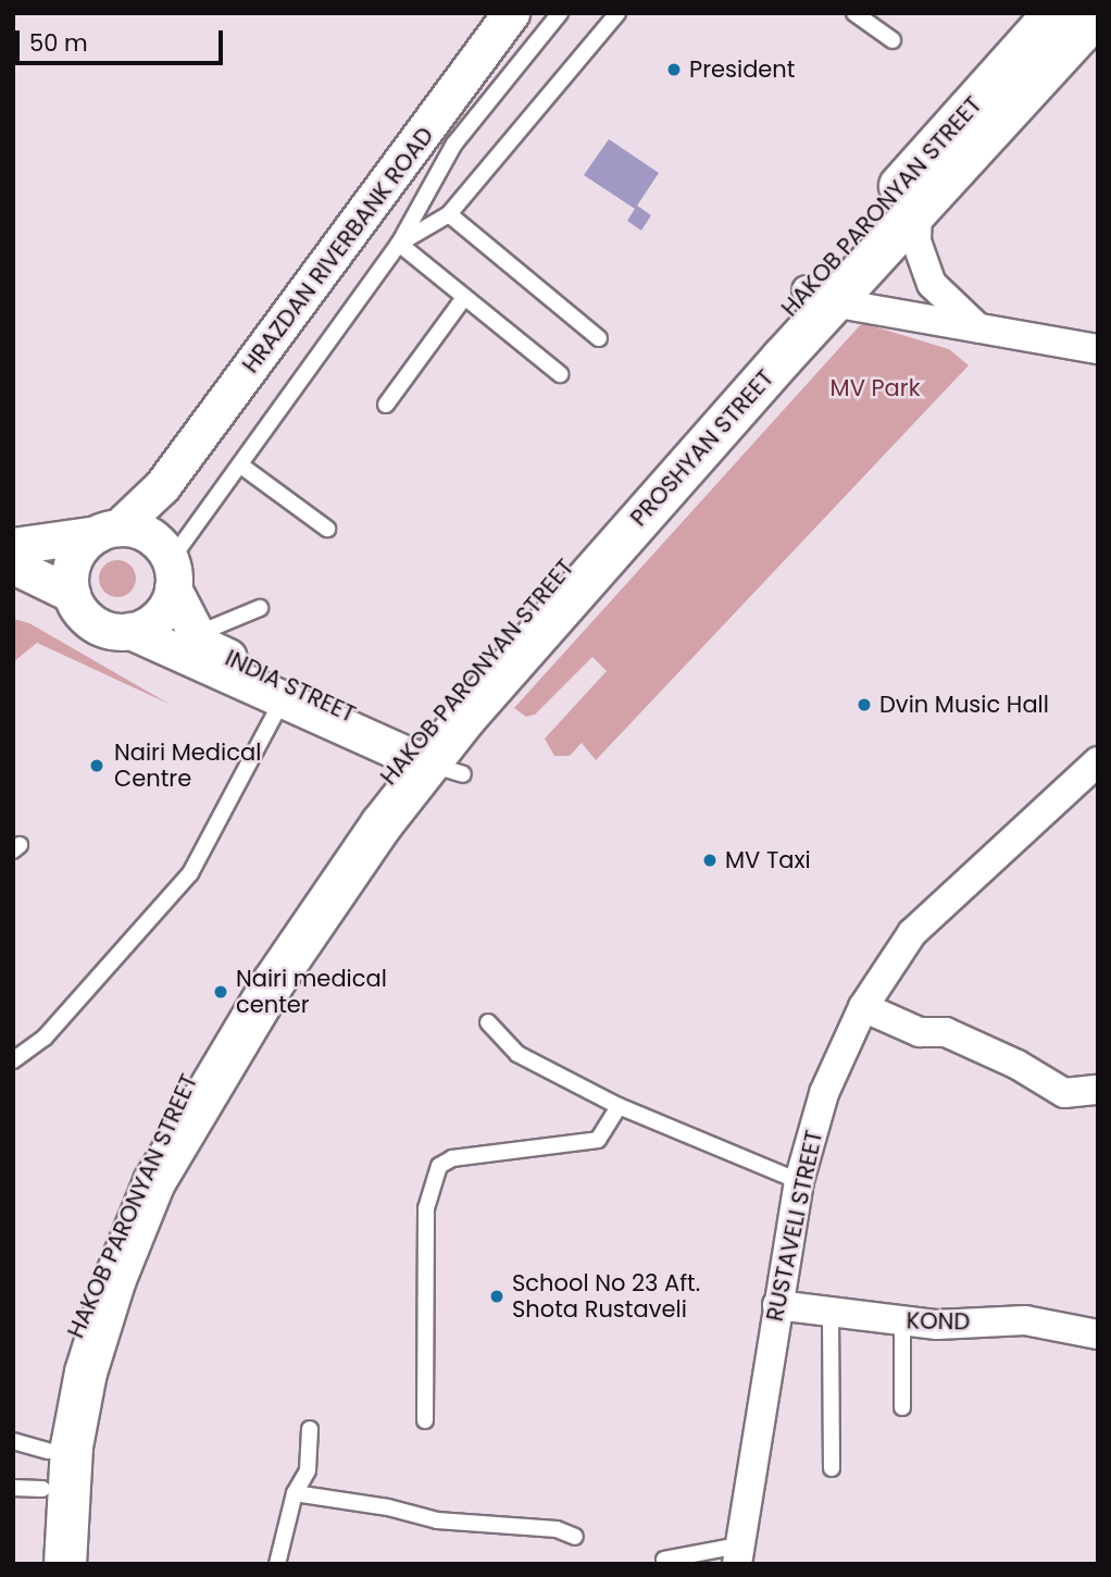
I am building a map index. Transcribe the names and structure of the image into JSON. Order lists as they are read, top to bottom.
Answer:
{
  "streets": {
    "main road": ["HAKOB PARONYAN STREET", "PROSHYAN STREET"],
    "street": [
      "HRAZDAN RIVERBANK ROAD",
      "INDIA STREET",
      "RUSTAVELI STREET",
      "KOND"
    ]
  },
  "crossings": [
    ["HAKOB PARONYAN STREET", "PROSHYAN STREET"],
    ["HAKOB PARONYAN STREET", "INDIA STREET"],
    ["HRAZDAN RIVERBANK ROAD", "INDIA STREET"],
    ["RUSTAVELI STREET", "KOND"]
  ],
  "parks": ["MV Park"],
  "places": [
    "President",
    "Dvin Music Hall",
    "Nairi Medical Centre",
    "MV Taxi",
    "Nairi medical center",
    "School No 23 Aft. Shota Rustaveli"
  ],
  "scale_bar": "50 m"
}
